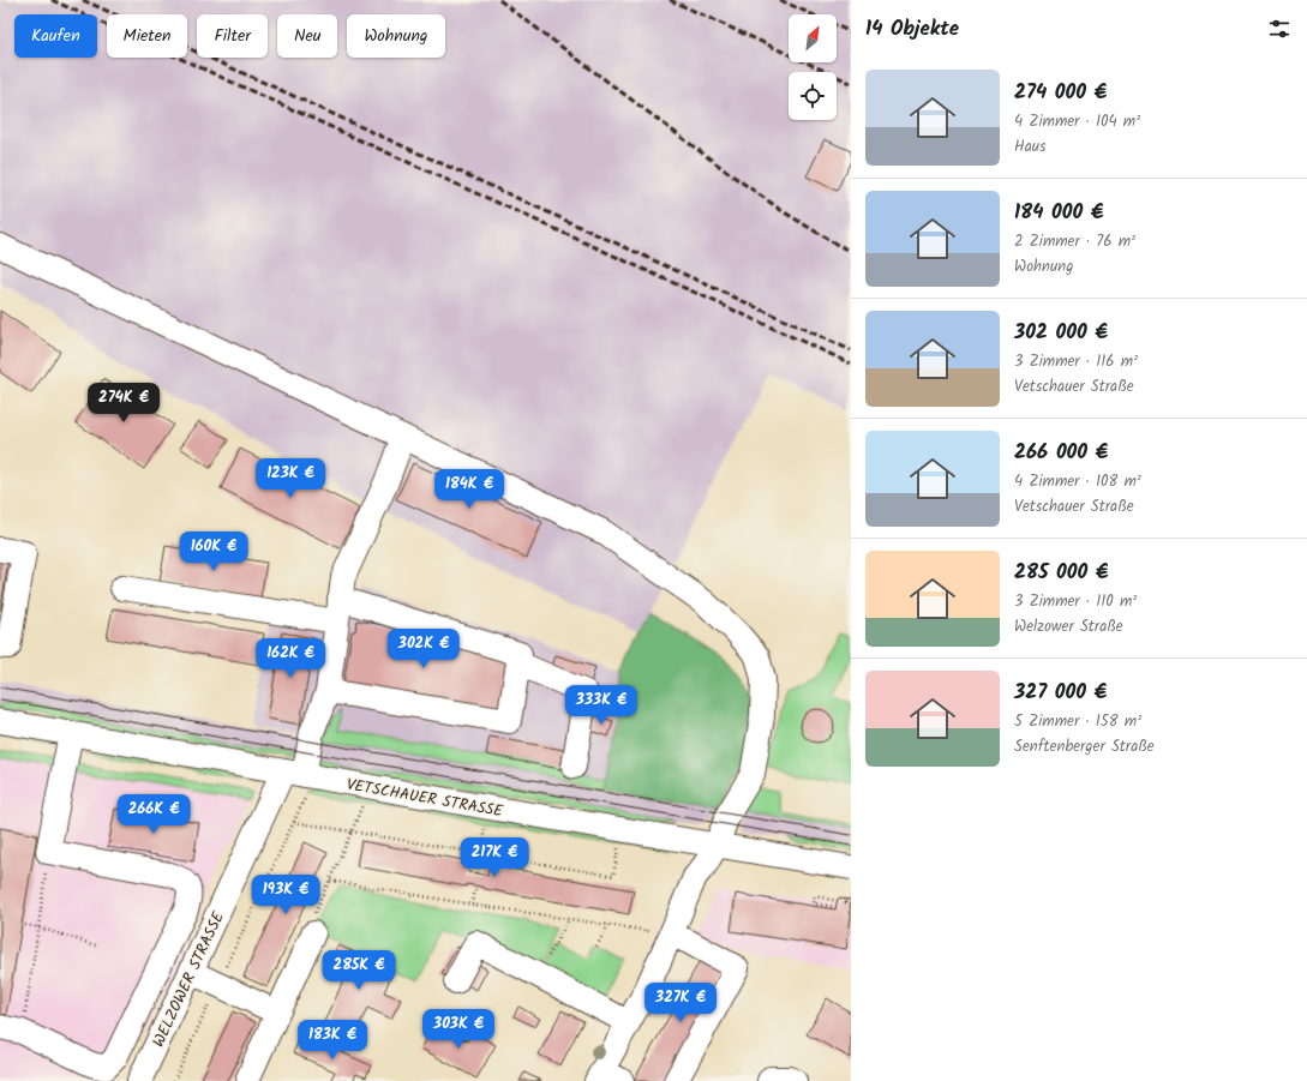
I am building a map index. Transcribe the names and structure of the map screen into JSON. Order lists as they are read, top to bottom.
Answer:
{
  "streets": {
    "street": ["VETSCHAUER STRASSE", "WELZOWER STRASSE"]
  },
  "crossings": [
    ["VETSCHAUER STRASSE", "WELZOWER STRASSE"]
  ],
  "north": "top right",
  "page": {
    "heading": "14 Objekte",
    "chip": [
      "Kaufen",
      "Mieten",
      "Filter",
      "Neu",
      "Wohnung"
    ],
    "list": [
      {
        "name": "274 000 €",
        "note": "4 Zimmer · 104 m² · Haus"
      },
      {
        "name": "184 000 €",
        "note": "2 Zimmer · 76 m² · Wohnung"
      },
      {
        "name": "302 000 €",
        "note": "3 Zimmer · 116 m² · Vetschauer Straße"
      },
      {
        "name": "266 000 €",
        "note": "4 Zimmer · 108 m² · Vetschauer Straße"
      },
      {
        "name": "285 000 €",
        "note": "3 Zimmer · 110 m² · Welzower Straße"
      },
      {
        "name": "327 000 €",
        "note": "5 Zimmer · 158 m² · Senftenberger Straße"
      }
    ],
    "price": [
      "274K €",
      "123K €",
      "184K €",
      "160K €",
      "302K €",
      "162K €",
      "333K €",
      "266K €",
      "217K €",
      "193K €",
      "285K €",
      "327K €",
      "303K €",
      "183K €"
    ]
  }
}
